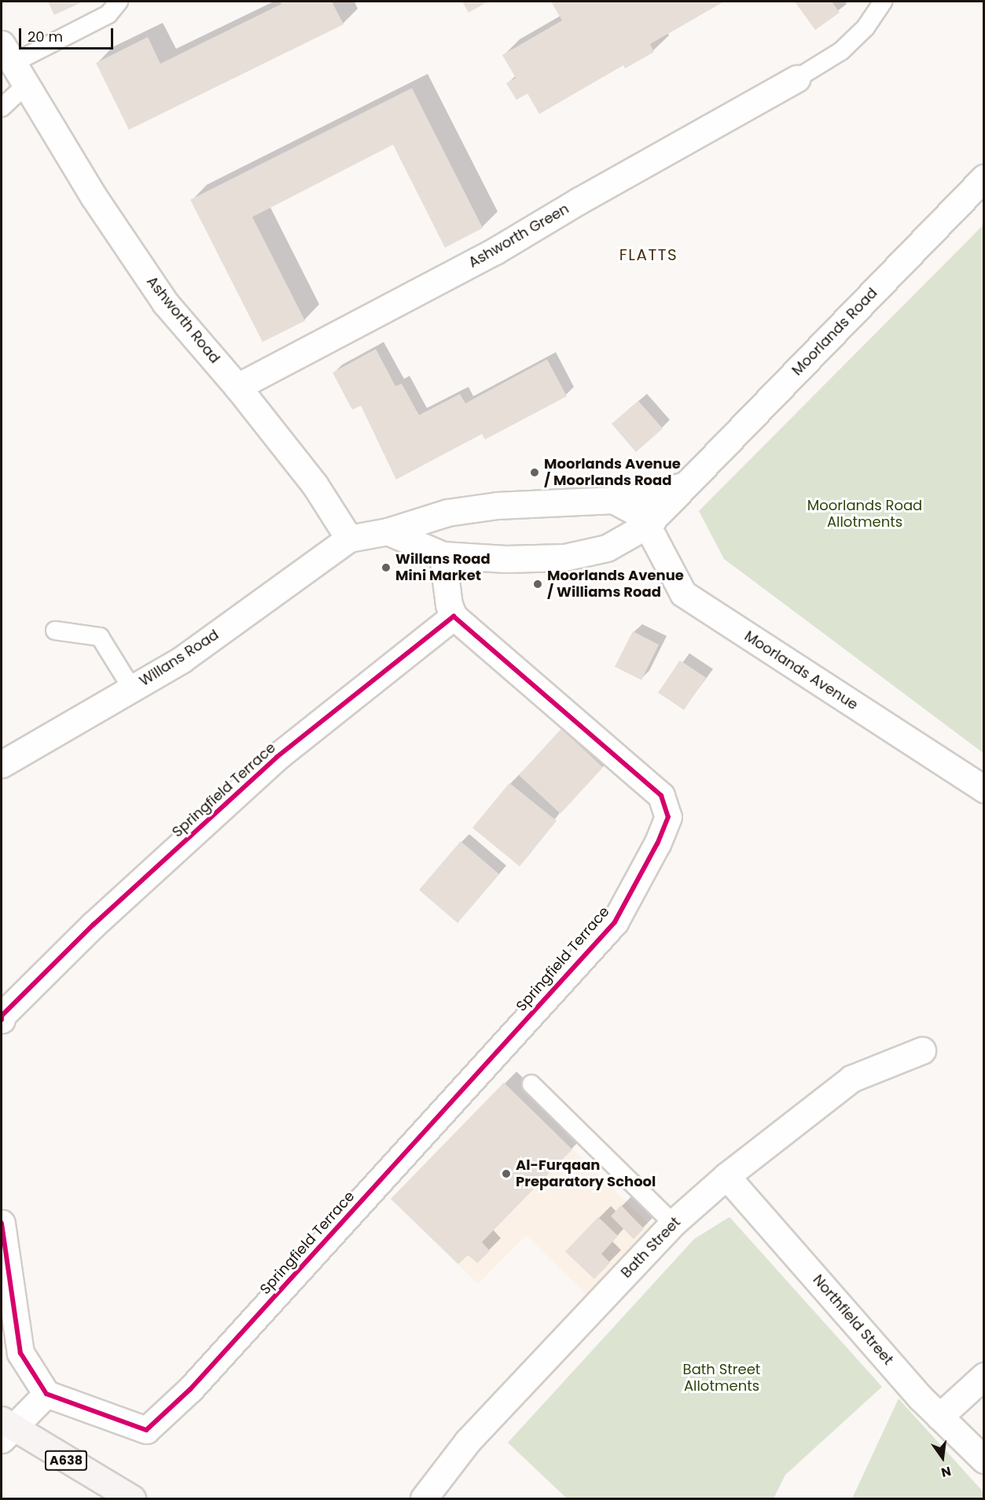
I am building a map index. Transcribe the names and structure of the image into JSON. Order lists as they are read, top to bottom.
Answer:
{
  "streets": {
    "main road": ["A638"],
    "street": [
      "Ashworth Green",
      "Ashworth Road",
      "Moorlands Road",
      "Willans Road",
      "Moorlands Avenue",
      "Springfield Terrace",
      "Bath Street",
      "Northfield Street"
    ]
  },
  "crossings": [
    ["Ashworth Green", "Ashworth Road"],
    ["Ashworth Road", "Willans Road"],
    ["Moorlands Road", "Moorlands Avenue"],
    ["Bath Street", "Northfield Street"]
  ],
  "districts": ["FLATTS"],
  "parks": ["Moorlands Road Allotments", "Bath Street Allotments"],
  "places": [
    "Moorlands Avenue / Moorlands Road",
    "Willans Road Mini Market",
    "Moorlands Avenue / Williams Road",
    "Al-Furqaan Preparatory School"
  ],
  "scale_bar": "20 m",
  "north": "bottom"
}
